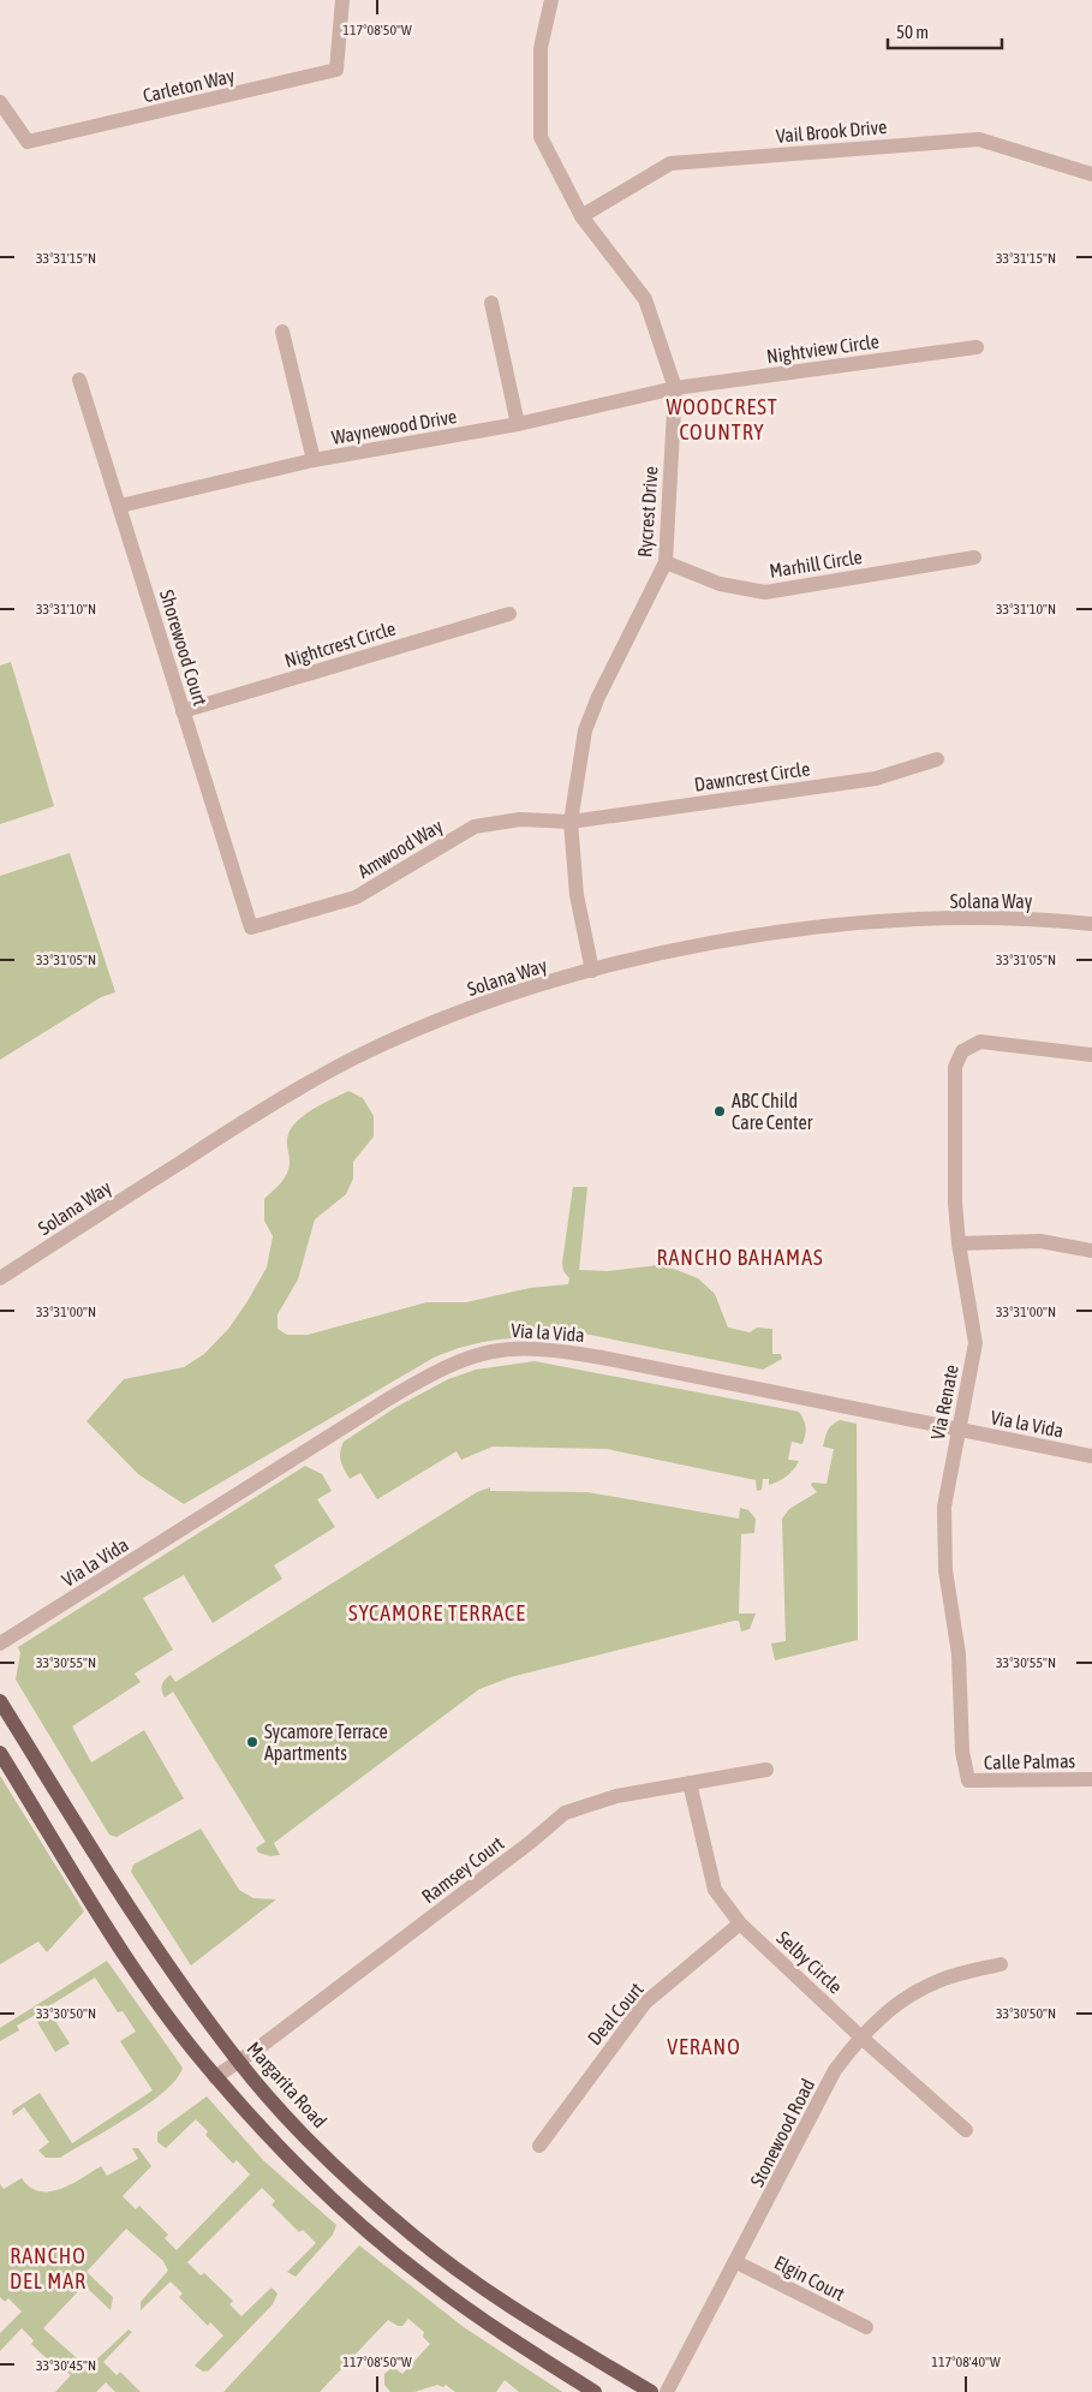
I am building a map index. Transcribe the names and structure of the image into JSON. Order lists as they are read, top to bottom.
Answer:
{
  "streets": {
    "main road": ["Margarita Road"],
    "street": [
      "Carleton Way",
      "Vail Brook Drive",
      "Nightview Circle",
      "Waynewood Drive",
      "Rycrest Drive",
      "Marhill Circle",
      "Nightcrest Circle",
      "Shorewood Court",
      "Dawncrest Circle",
      "Amwood Way",
      "Solana Way",
      "Via la Vida",
      "Via Renate",
      "Calle Palmas",
      "Ramsey Court",
      "Selby Circle",
      "Deal Court",
      "Stonewood Road",
      "Elgin Court"
    ]
  },
  "crossings": [
    ["Vail Brook Drive", "Rycrest Drive"],
    ["Nightview Circle", "Waynewood Drive"],
    ["Nightview Circle", "Rycrest Drive"],
    ["Waynewood Drive", "Rycrest Drive"],
    ["Waynewood Drive", "Shorewood Court"],
    ["Rycrest Drive", "Marhill Circle"],
    ["Rycrest Drive", "Dawncrest Circle"],
    ["Rycrest Drive", "Amwood Way"],
    ["Rycrest Drive", "Solana Way"],
    ["Nightcrest Circle", "Shorewood Court"],
    ["Shorewood Court", "Amwood Way"],
    ["Dawncrest Circle", "Amwood Way"],
    ["Via la Vida", "Via Renate"],
    ["Via Renate", "Calle Palmas"],
    ["Ramsey Court", "Selby Circle"],
    ["Ramsey Court", "Margarita Road"],
    ["Selby Circle", "Deal Court"],
    ["Selby Circle", "Stonewood Road"],
    ["Stonewood Road", "Elgin Court"]
  ],
  "districts": [
    "WOODCREST COUNTRY",
    "RANCHO BAHAMAS",
    "SYCAMORE TERRACE",
    "VERANO",
    "RANCHO DEL MAR"
  ],
  "places": ["ABC Child Care Center", "Sycamore Terrace Apartments"],
  "scale_bar": "50 m",
  "coordinates": [
    "117°08'50\"W",
    "33°31'15\"N",
    "33°31'10\"N",
    "33°31'05\"N",
    "33°31'00\"N",
    "33°30'55\"N",
    "33°30'50\"N",
    "117°08'40\"W",
    "33°30'45\"N"
  ]
}
